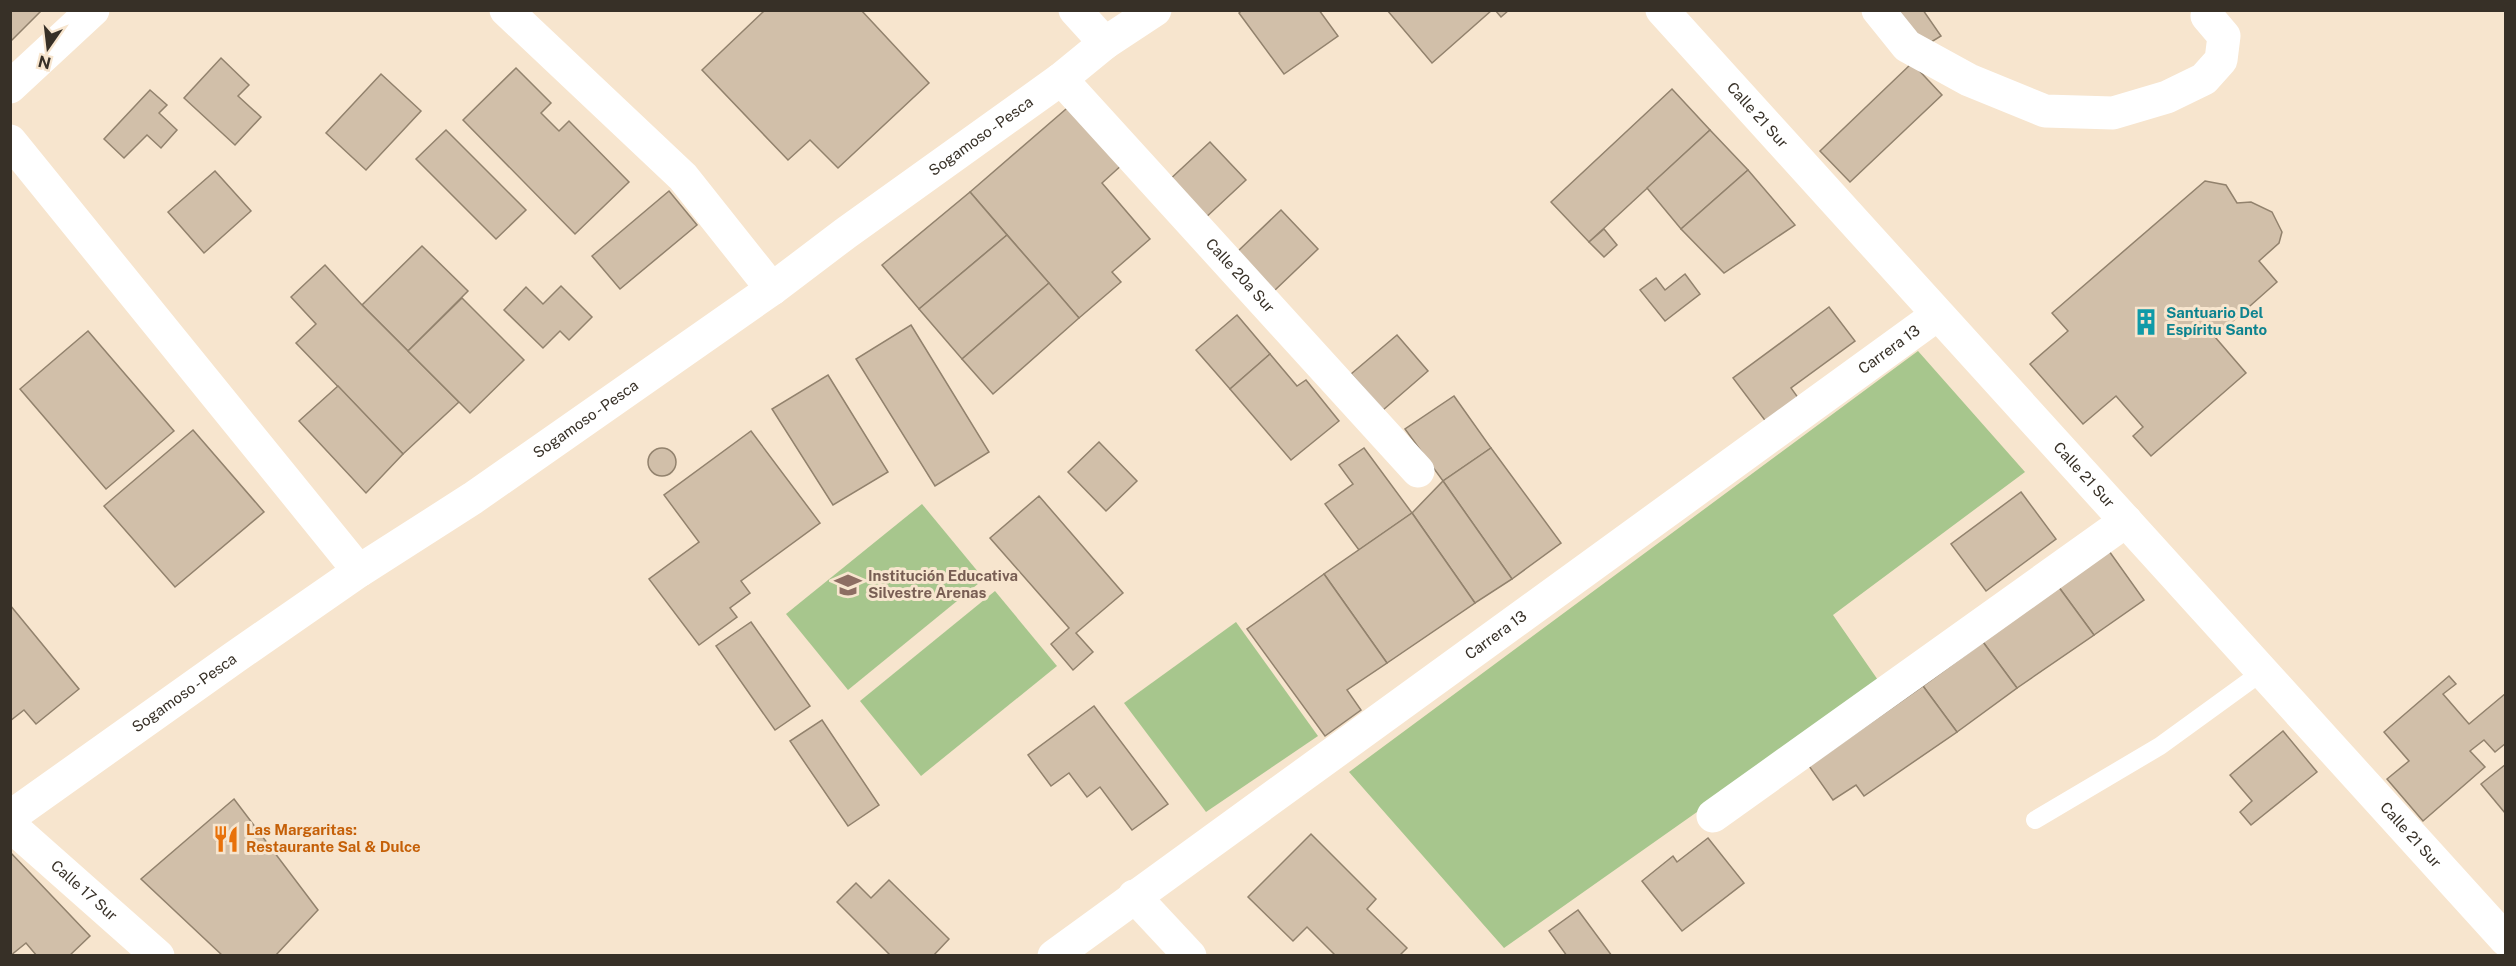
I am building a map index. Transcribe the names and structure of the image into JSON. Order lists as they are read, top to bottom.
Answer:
{
  "streets": {
    "street": [
      "Calle 21 Sur",
      "Sogamoso - Pesca",
      "Calle 20a Sur",
      "Carrera 13",
      "Calle 17 Sur"
    ]
  },
  "crossings": [
    ["Calle 21 Sur", "Carrera 13"],
    ["Sogamoso - Pesca", "Calle 20a Sur"]
  ],
  "places": {
    "building": ["Santuario Del Espíritu Santo"],
    "school or university": ["Institución Educativa Silvestre Arenas"],
    "restaurant": ["Las Margaritas: Restaurante Sal & Dulce"]
  },
  "north": "bottom"
}
